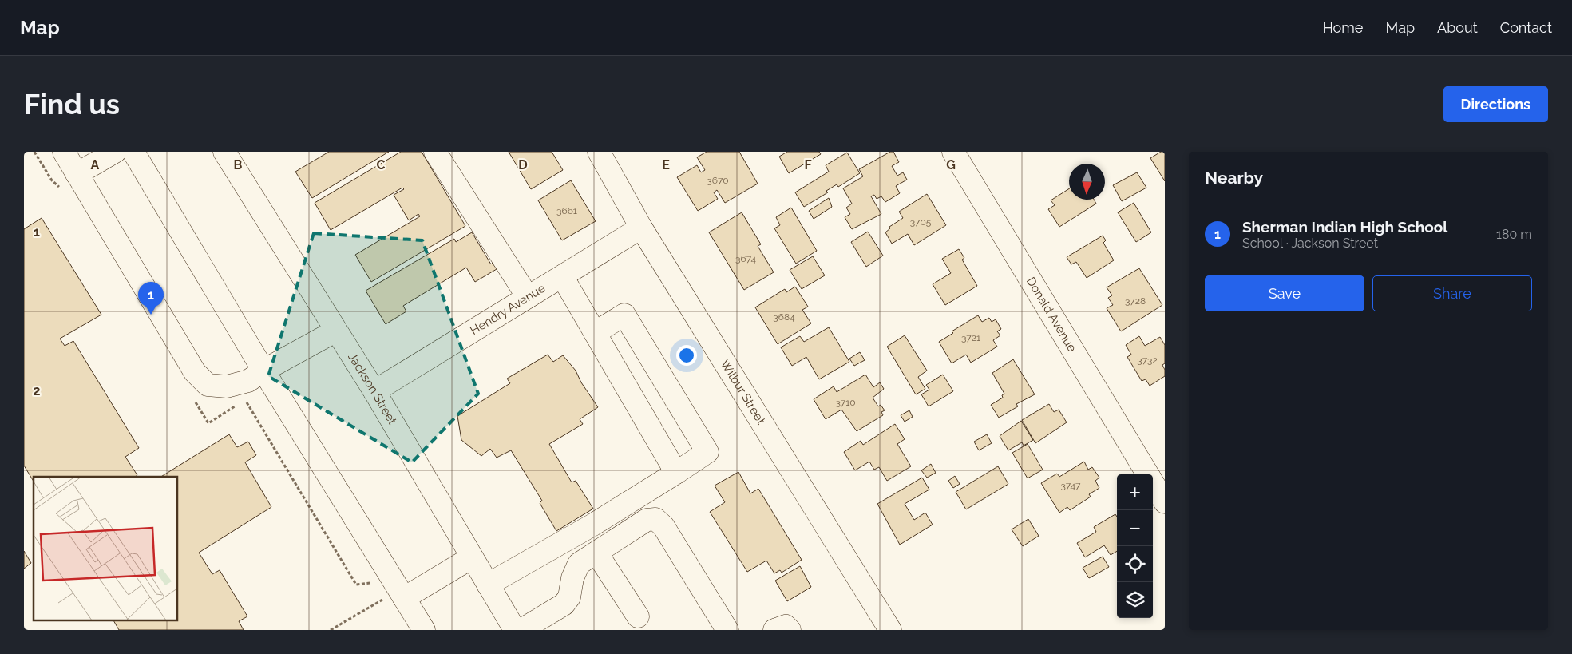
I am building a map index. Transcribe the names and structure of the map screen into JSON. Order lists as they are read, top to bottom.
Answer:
{
  "streets": {
    "street": [
      "Hendry Avenue",
      "Donald Avenue",
      "Jackson Street",
      "Wilbur Street"
    ]
  },
  "crossings": [
    ["Hendry Avenue", "Jackson Street"],
    ["Hendry Avenue", "Wilbur Street"]
  ],
  "house_numbers": [
    "3670",
    "3661",
    "3705",
    "3674",
    "3728",
    "3684",
    "3721",
    "3732",
    "3710",
    "3747"
  ],
  "north": "bottom",
  "page": {
    "header": "Map",
    "nav": [
      "Home",
      "Map",
      "About",
      "Contact"
    ],
    "buttons": [
      "Directions",
      ["Save", "Share"]
    ],
    "title": "Find us",
    "heading": "Nearby",
    "list": [
      {
        "mark": "1",
        "name": "Sherman Indian High School",
        "note": "School · Jackson Street",
        "value": "180 m"
      }
    ],
    "pins": "1",
    "map_buttons": ["+", "−"]
  },
  "grid": {
    "columns": [
      "A",
      "B",
      "C",
      "D",
      "E",
      "F",
      "G"
    ],
    "rows": ["1", "2"]
  }
}
